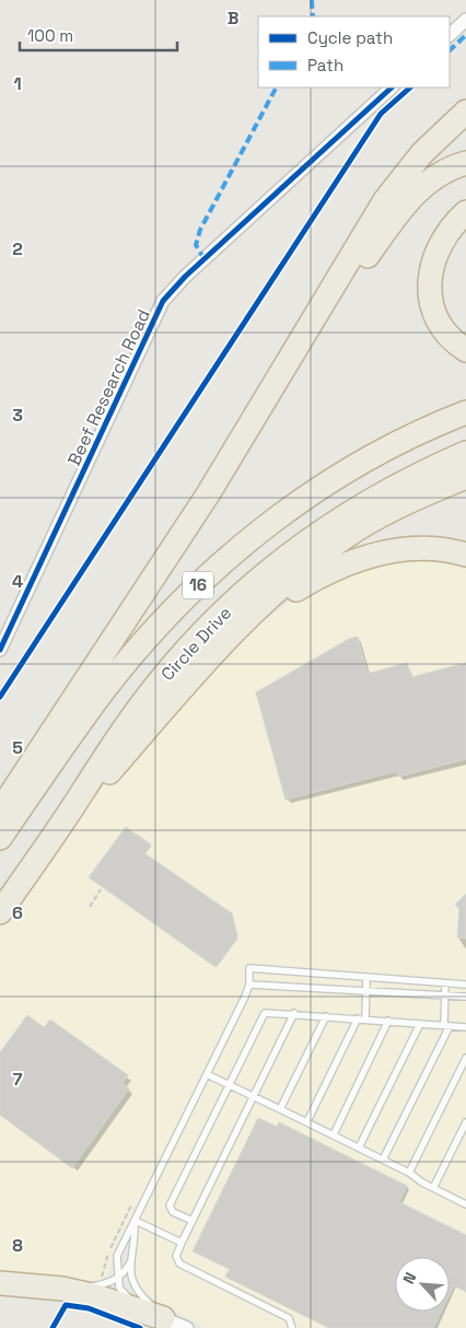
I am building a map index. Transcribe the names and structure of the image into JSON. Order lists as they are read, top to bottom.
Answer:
{
  "streets": {
    "highway": ["16", "Circle Drive"],
    "street": ["Beef Research Road"]
  },
  "legend": ["Cycle path", "Path"],
  "scale_bar": "100 m",
  "north": "top left",
  "grid": {
    "columns": ["B"],
    "rows": [
      "1",
      "2",
      "3",
      "4",
      "5",
      "6",
      "7",
      "8"
    ]
  }
}
